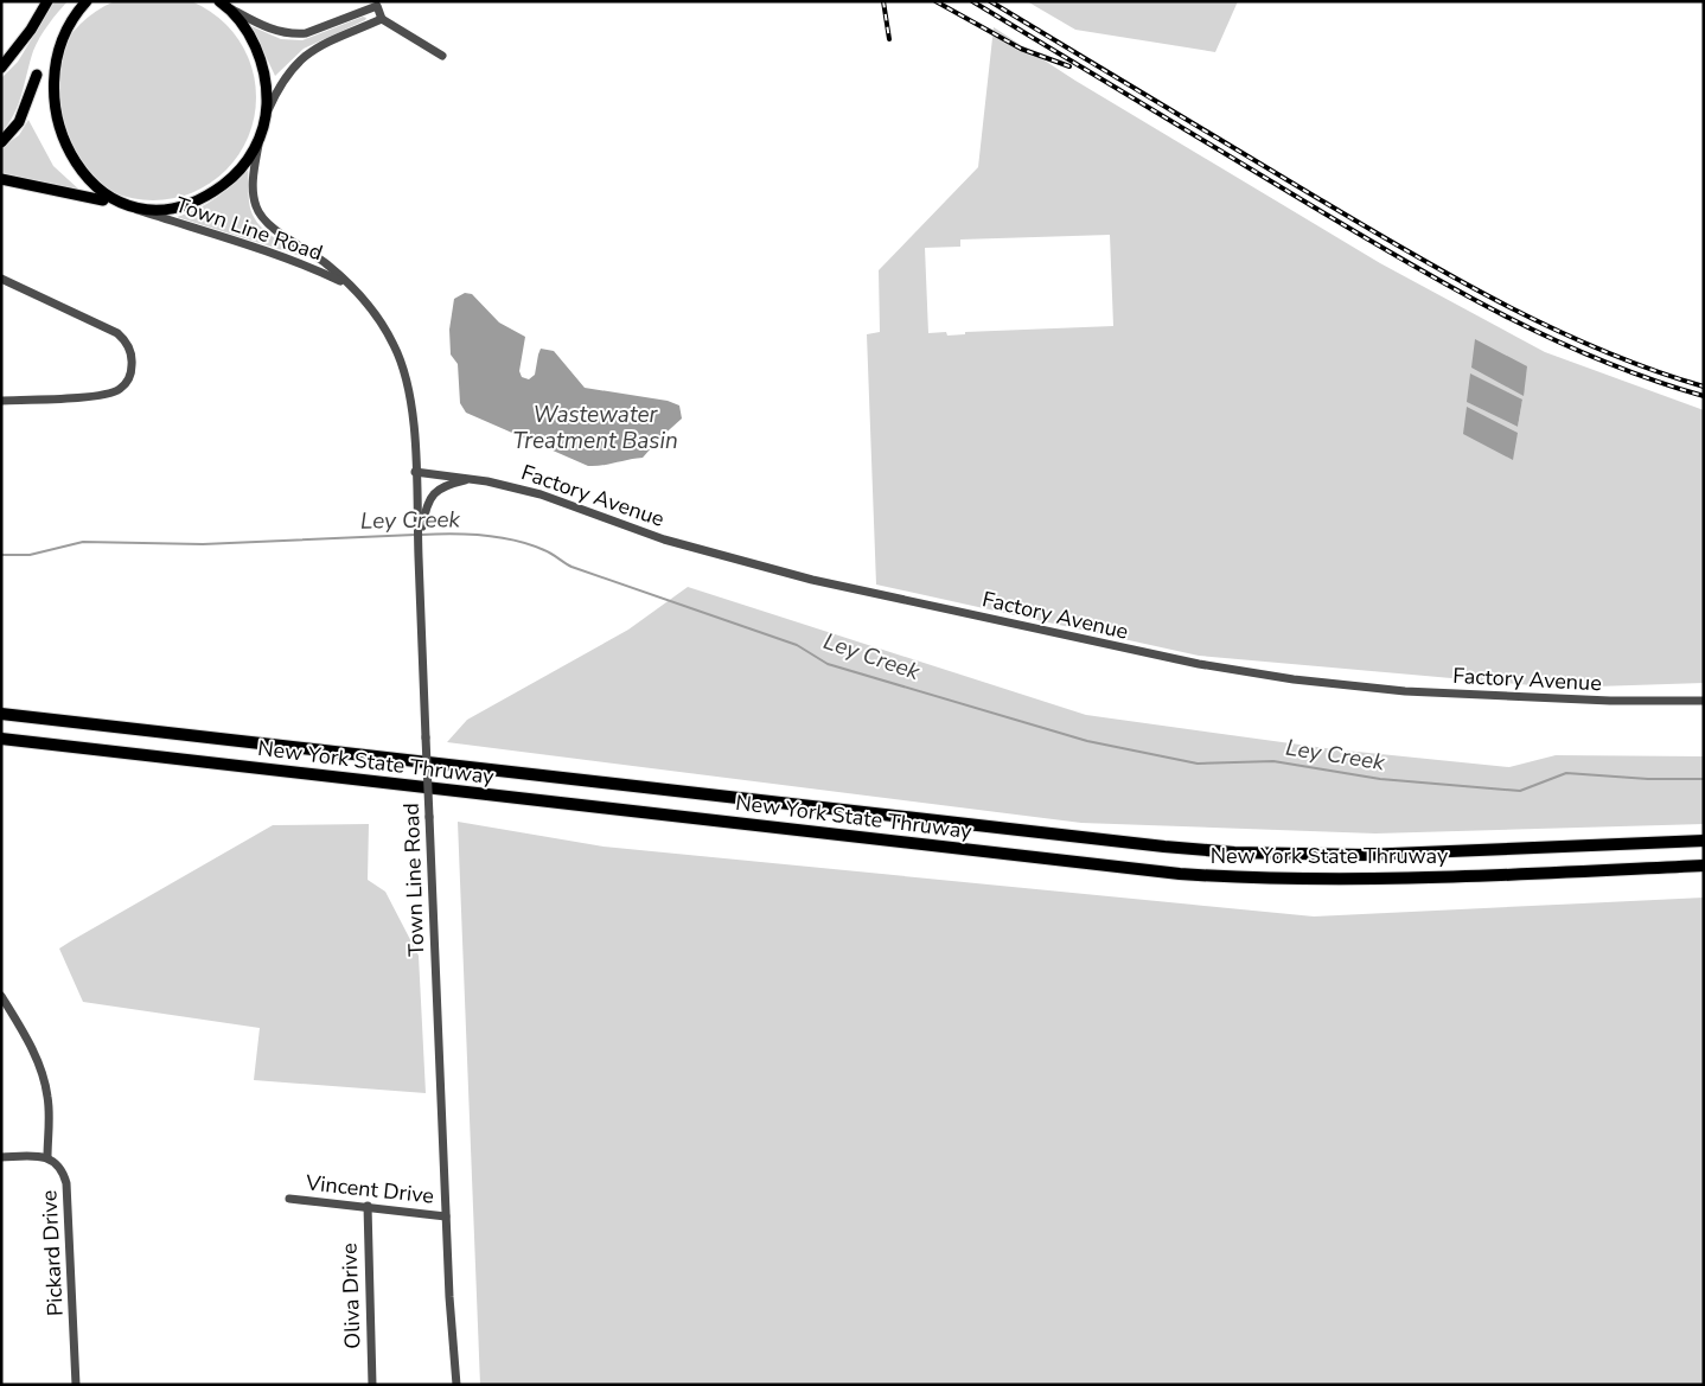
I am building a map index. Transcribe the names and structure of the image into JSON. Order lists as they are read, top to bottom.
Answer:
{
  "streets": {
    "highway": ["New York State Thruway"],
    "street": [
      "Town Line Road",
      "Factory Avenue",
      "Vincent Drive",
      "Pickard Drive",
      "Oliva Drive"
    ]
  },
  "crossings": [
    ["Town Line Road", "Factory Avenue"],
    ["Town Line Road", "Vincent Drive"],
    ["Vincent Drive", "Oliva Drive"]
  ],
  "water": ["Wastewater Treatment Basin", "Ley Creek"]
}
